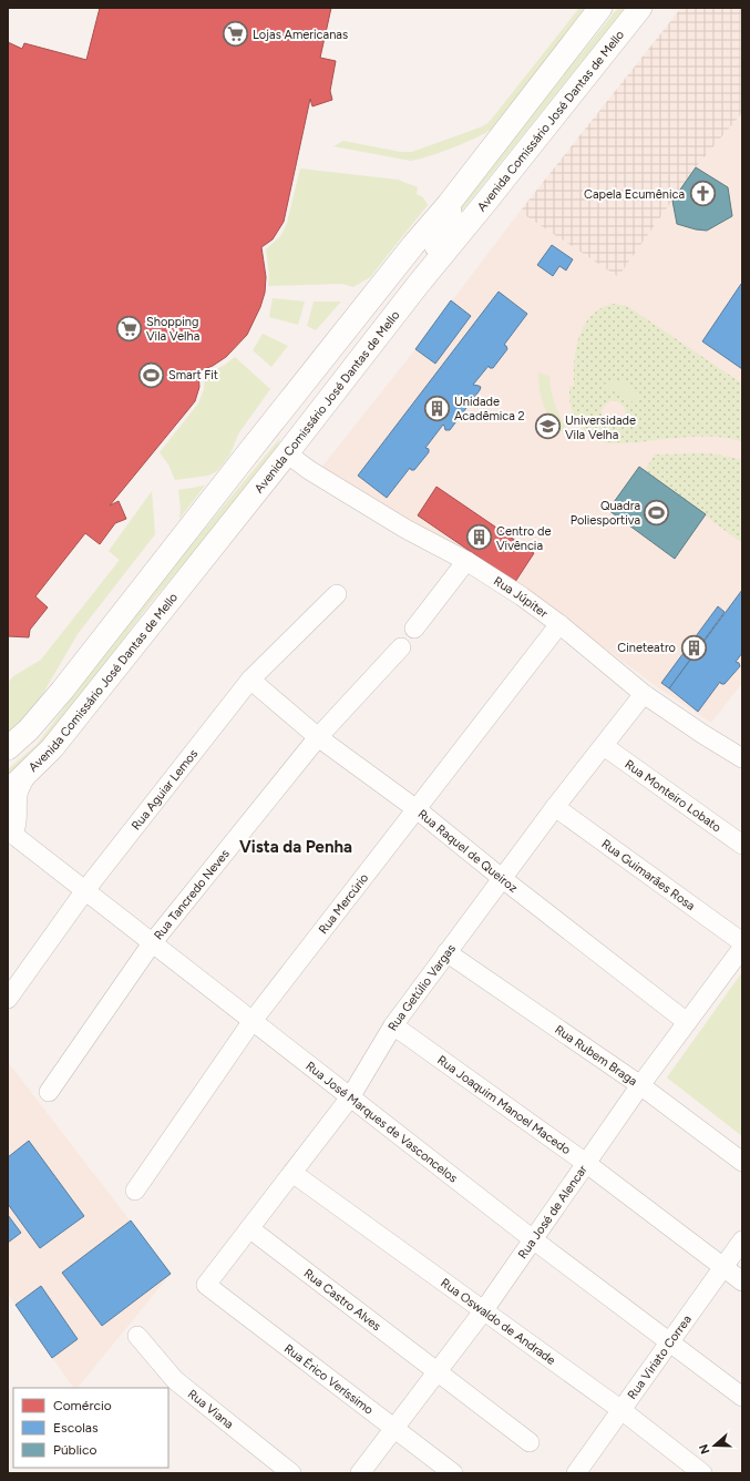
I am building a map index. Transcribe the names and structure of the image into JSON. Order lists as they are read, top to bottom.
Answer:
{
  "streets": {
    "main road": ["Avenida Comissário José Dantas de Mello"],
    "street": [
      "Rua Júpiter",
      "Rua Aguiar Lemos",
      "Rua Monteiro Lobato",
      "Rua Raquel de Queiroz",
      "Rua Guimarães Rosa",
      "Rua Tancredo Neves",
      "Rua Mercúrio",
      "Rua Getúlio Vargas",
      "Rua Rubem Braga",
      "Rua Joaquim Manoel Macedo",
      "Rua José Marques de Vasconcelos",
      "Rua José de Alencar",
      "Rua Castro Alves",
      "Rua Oswaldo de Andrade",
      "Rua Viriato Correa",
      "Rua Érico Veríssimo",
      "Rua Viana"
    ]
  },
  "crossings": [
    ["Avenida Comissário José Dantas de Mello", "Rua Júpiter"],
    ["Rua Júpiter", "Rua Mercúrio"],
    ["Rua Júpiter", "Rua Getúlio Vargas"],
    ["Rua Aguiar Lemos", "Rua Raquel de Queiroz"],
    ["Rua Aguiar Lemos", "Rua José Marques de Vasconcelos"],
    ["Rua Monteiro Lobato", "Rua Getúlio Vargas"],
    ["Rua Raquel de Queiroz", "Rua Tancredo Neves"],
    ["Rua Raquel de Queiroz", "Rua Mercúrio"],
    ["Rua Raquel de Queiroz", "Rua Getúlio Vargas"],
    ["Rua Raquel de Queiroz", "Rua José de Alencar"],
    ["Rua Guimarães Rosa", "Rua Getúlio Vargas"],
    ["Rua Tancredo Neves", "Rua José Marques de Vasconcelos"],
    ["Rua Mercúrio", "Rua José Marques de Vasconcelos"],
    ["Rua Getúlio Vargas", "Rua Rubem Braga"],
    ["Rua Getúlio Vargas", "Rua Joaquim Manoel Macedo"],
    ["Rua Getúlio Vargas", "Rua José Marques de Vasconcelos"],
    ["Rua Getúlio Vargas", "Rua Castro Alves"],
    ["Rua Getúlio Vargas", "Rua Oswaldo de Andrade"],
    ["Rua Getúlio Vargas", "Rua Érico Veríssimo"],
    ["Rua Rubem Braga", "Rua José de Alencar"],
    ["Rua Joaquim Manoel Macedo", "Rua José de Alencar"],
    ["Rua Joaquim Manoel Macedo", "Rua Viriato Correa"],
    ["Rua José Marques de Vasconcelos", "Rua José de Alencar"],
    ["Rua José Marques de Vasconcelos", "Rua Viriato Correa"],
    ["Rua José de Alencar", "Rua Castro Alves"],
    ["Rua José de Alencar", "Rua Oswaldo de Andrade"],
    ["Rua José de Alencar", "Rua Érico Veríssimo"],
    ["Rua Oswaldo de Andrade", "Rua Viriato Correa"]
  ],
  "districts": ["Vista da Penha"],
  "places": {
    "supermarket": ["Lojas Americanas", "Shopping Vila Velha"],
    "church": ["Capela Ecumênica"],
    "sports": ["Smart Fit", "Quadra Poliesportiva"],
    "building": ["Unidade Acadêmica 2", "Centro de Vivência", "Cineteatro"],
    "school or university": ["Universidade Vila Velha"]
  },
  "legend": ["Comércio", "Escolas", "Público"],
  "north": "left"
}
